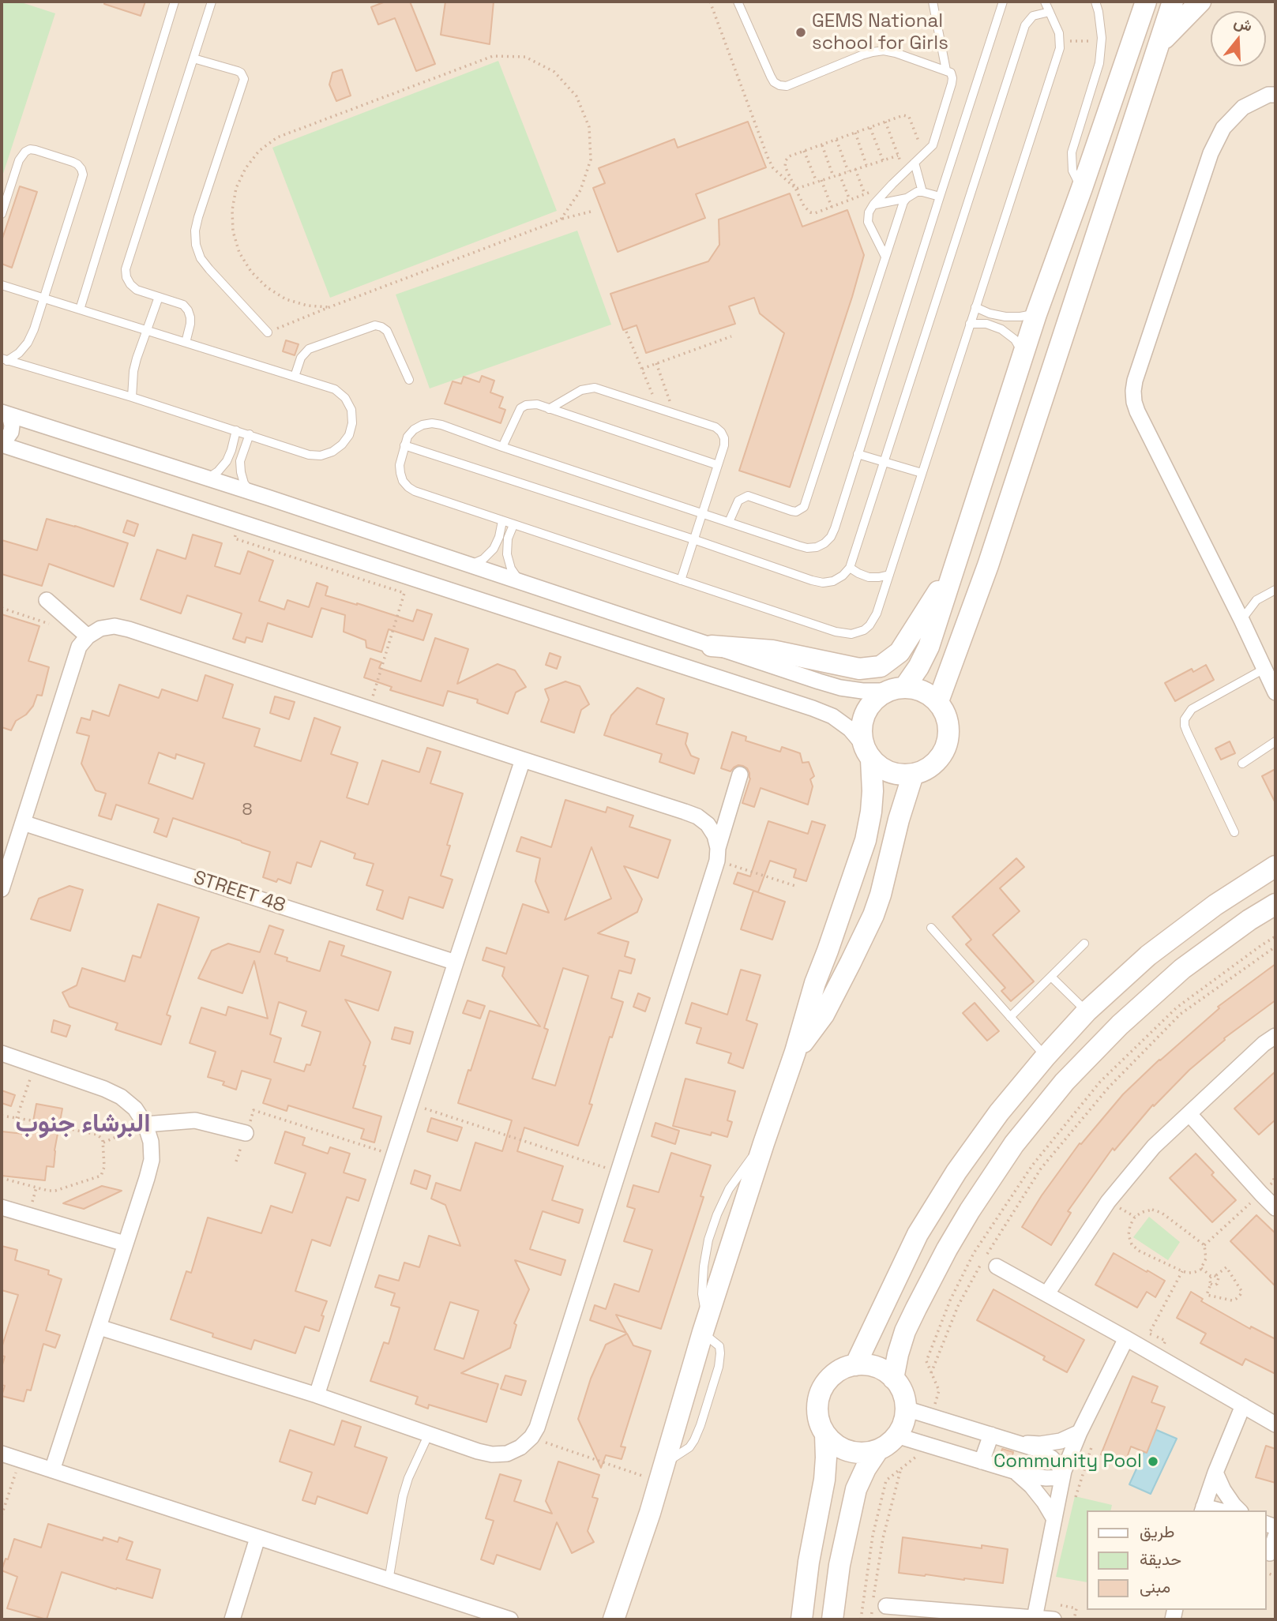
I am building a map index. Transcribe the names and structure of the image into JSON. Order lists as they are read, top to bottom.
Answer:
{
  "streets": {
    "street": ["STREET 48"]
  },
  "districts": ["البرشاء جنوب"],
  "places": ["GEMS National school for Girls", "Community Pool"],
  "house_numbers": ["8"],
  "legend": ["طريق", "حديقة", "مبنى"],
  "north": "top"
}
